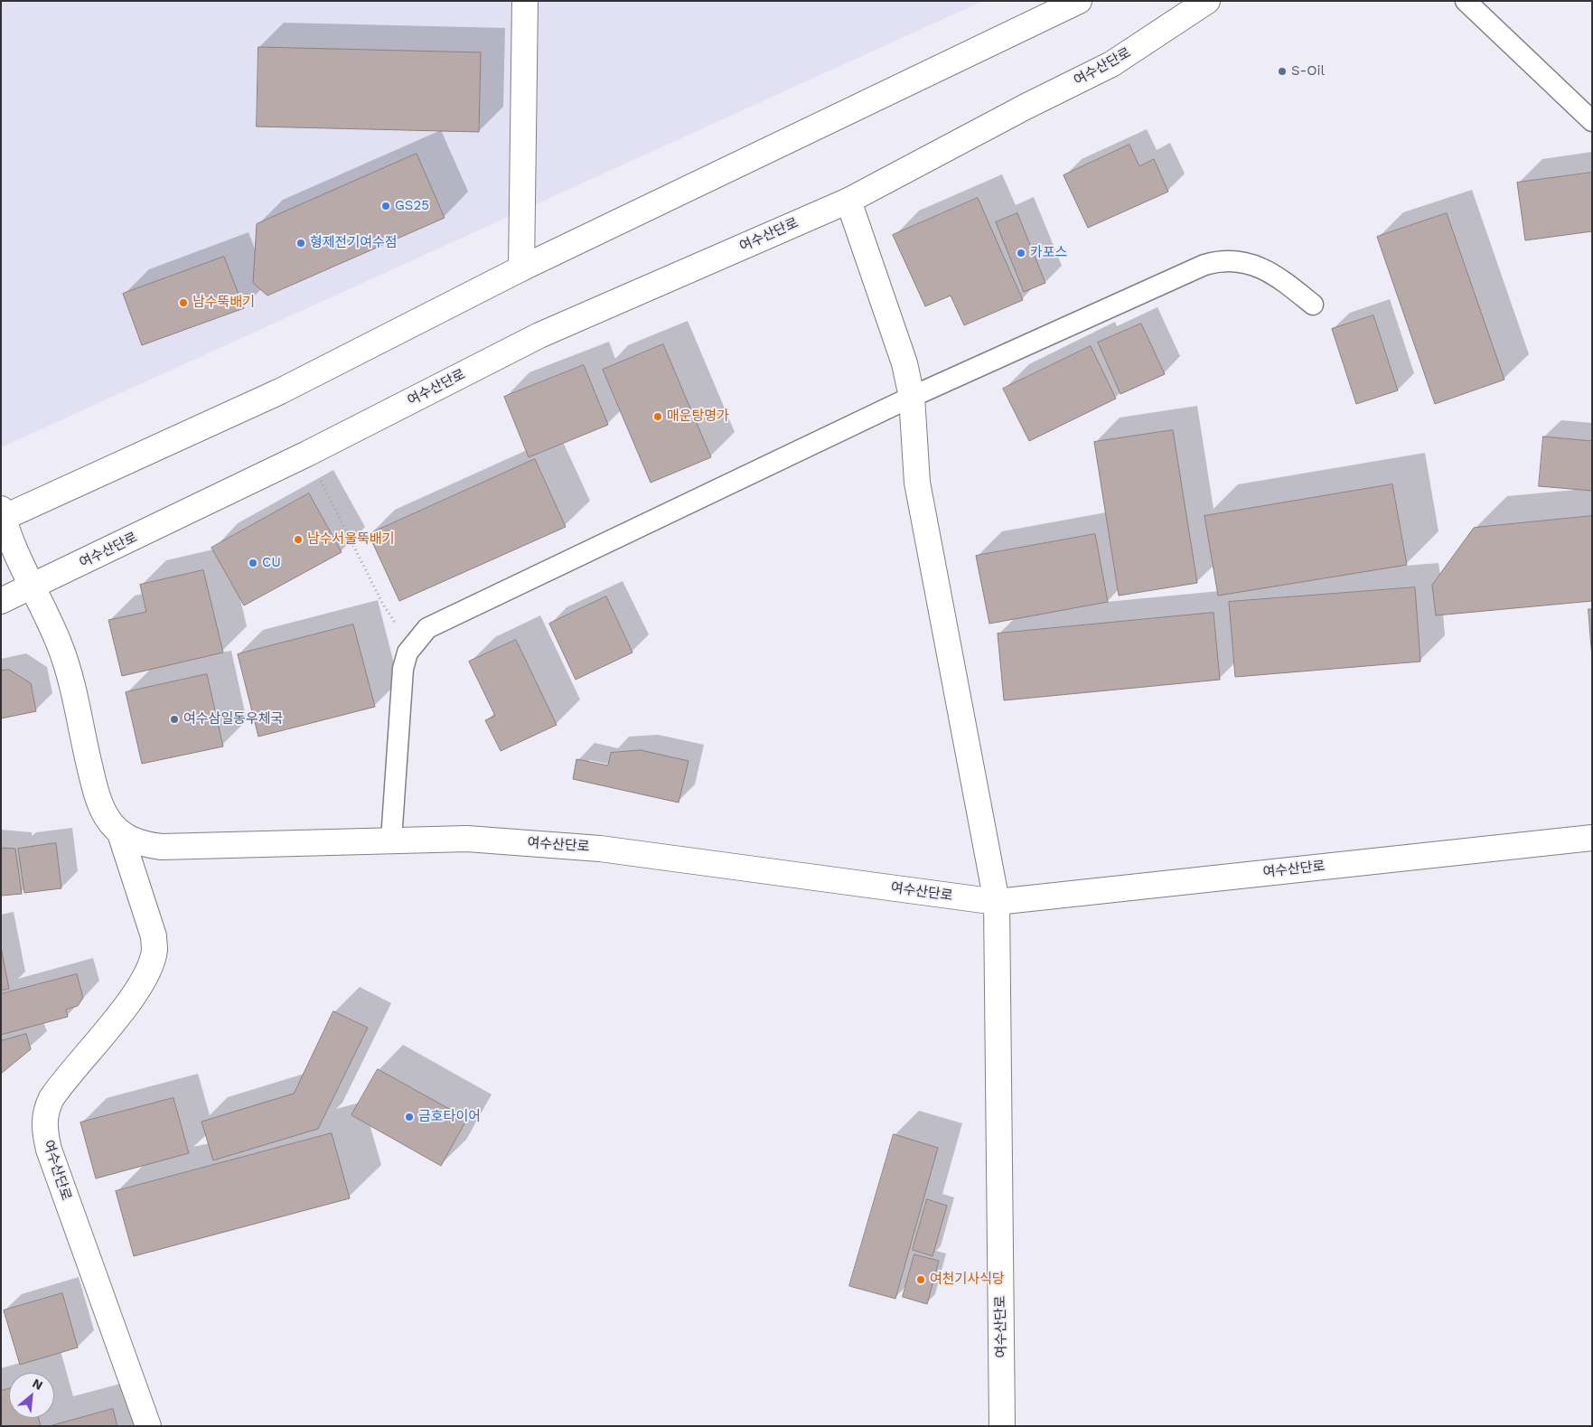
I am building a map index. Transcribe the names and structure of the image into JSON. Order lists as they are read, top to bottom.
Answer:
{
  "streets": {
    "street": ["여수산단로"]
  },
  "places": [
    "S-Oil",
    "GS25",
    "형제전기여수점",
    "카포스",
    "남수뚝배기",
    "매운탕명가",
    "남수서울뚝배기",
    "CU",
    "여수삼일동우체국",
    "금호타이어",
    "여천기사식당"
  ],
  "north": "top right"
}
